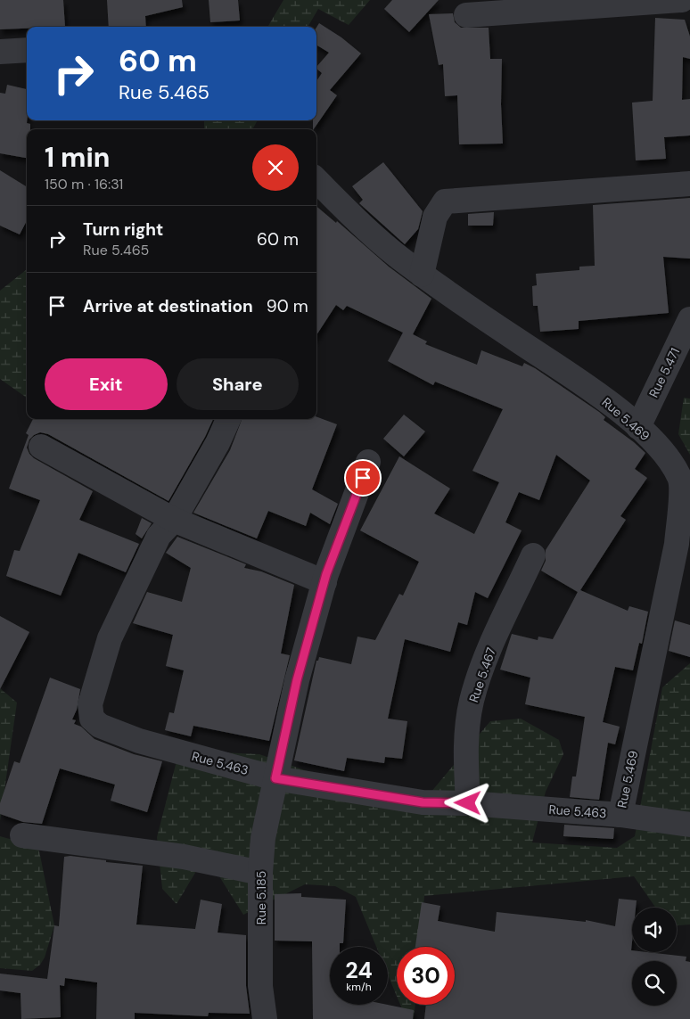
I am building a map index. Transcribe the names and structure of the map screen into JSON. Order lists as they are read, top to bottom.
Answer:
{
  "streets": {
    "street": [
      "Rue 5.471",
      "Rue 5.469",
      "Rue 5.467",
      "Rue 5.463",
      "Rue 5.185"
    ]
  },
  "crossings": [
    ["Rue 5.471", "Rue 5.469"],
    ["Rue 5.469", "Rue 5.463"],
    ["Rue 5.467", "Rue 5.463"],
    ["Rue 5.463", "Rue 5.185"]
  ],
  "page": {
    "turn": ["60 m", "Rue 5.465"],
    "heading": ["1 min", "150 m · 16:31"],
    "list": [
      {
        "name": "Turn right",
        "note": "Rue 5.465",
        "value": "60 m"
      },
      {
        "name": "Arrive at destination",
        "value": "90 m"
      }
    ],
    "buttons": ["Exit", "Share"],
    "speed": "24 km/h",
    "limit": "30"
  }
}
